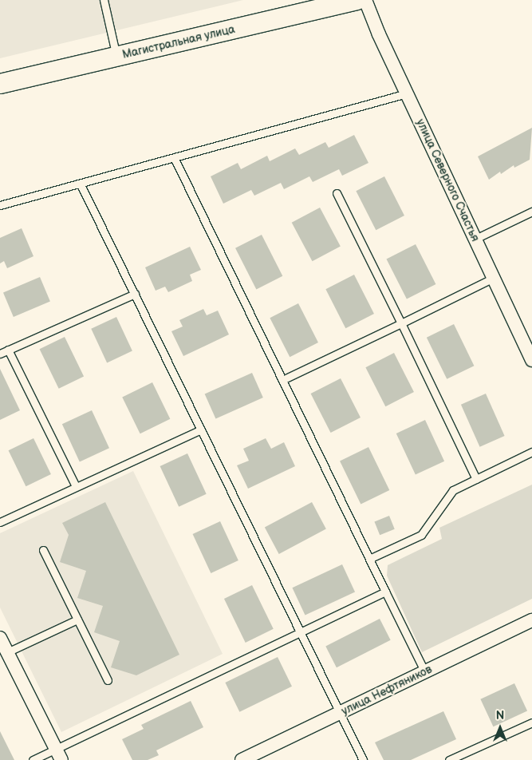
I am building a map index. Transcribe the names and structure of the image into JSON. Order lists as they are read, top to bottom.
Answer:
{
  "streets": {
    "main road": ["Магистральная улица"],
    "street": ["улица Северного Счастья", "улица Нефтяников"]
  },
  "north": "top"
}
